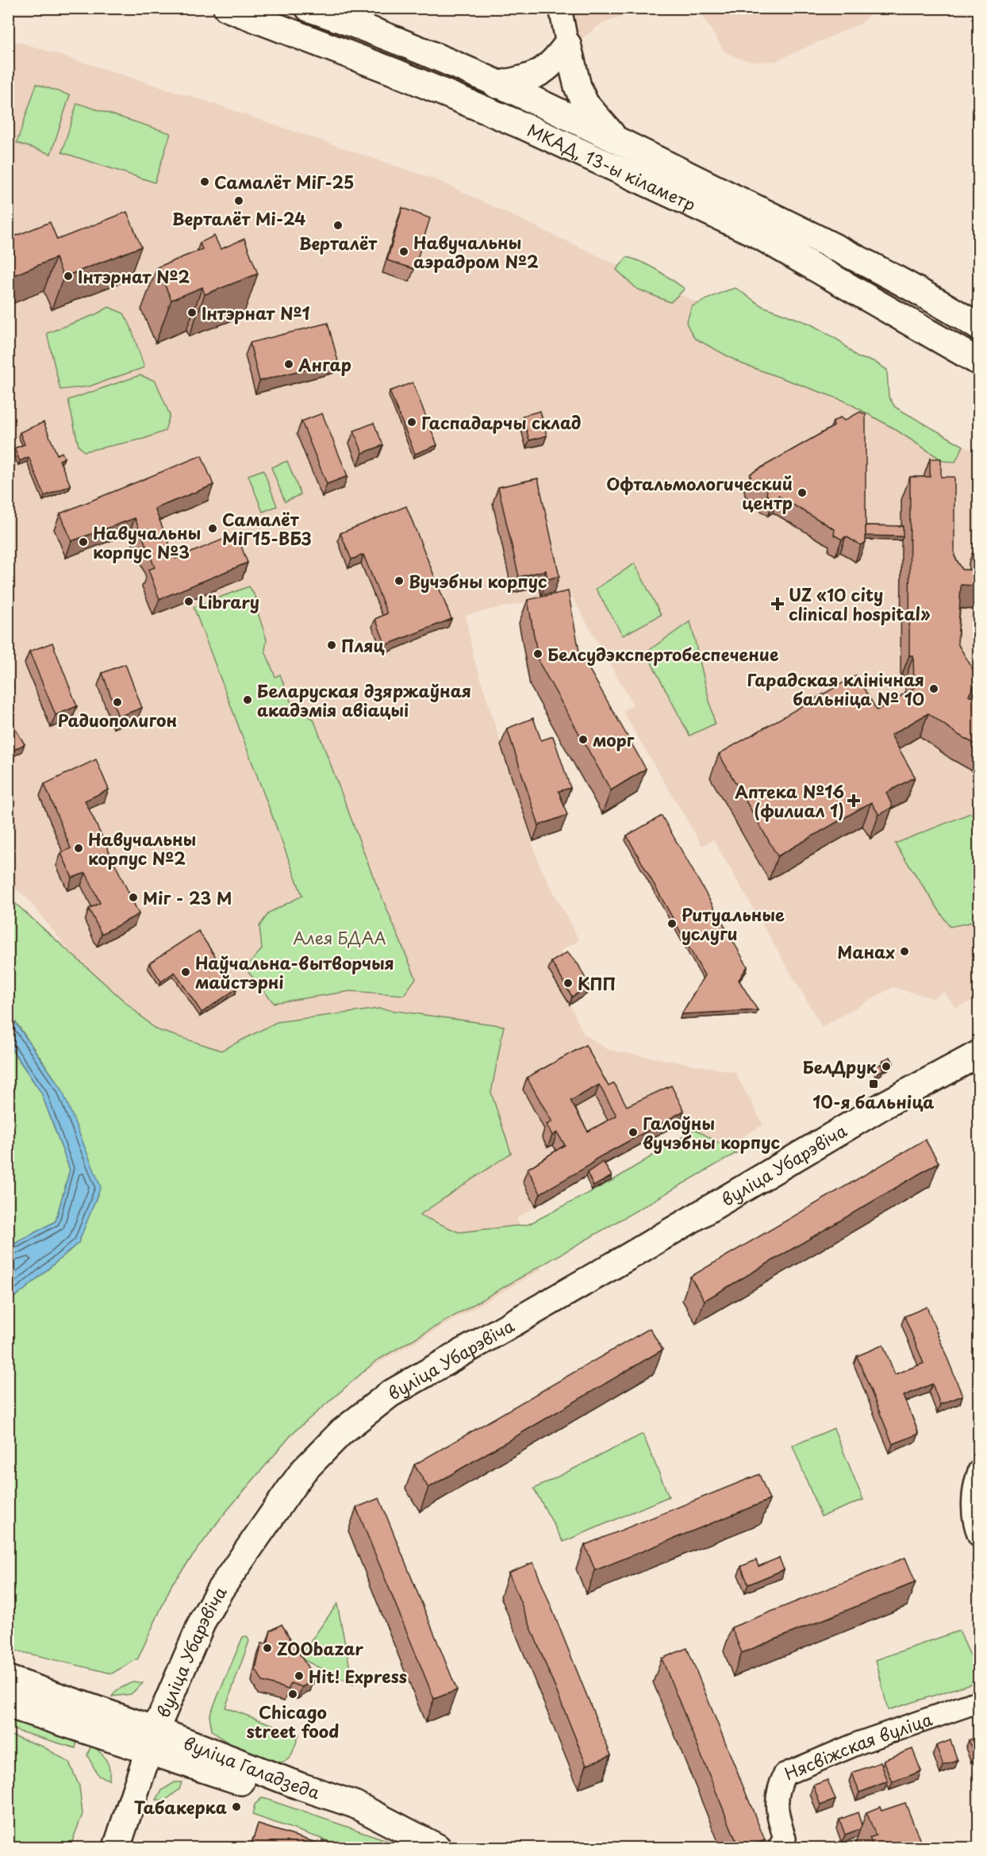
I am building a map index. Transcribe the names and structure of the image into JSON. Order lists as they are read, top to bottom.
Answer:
{
  "streets": {
    "main road": ["МКАД, 13-ы кіламетр", "вуліца Убарэвіча", "вуліца Галадзеда"],
    "street": ["Нясвіжская вуліца"]
  },
  "crossings": [
    ["вуліца Убарэвіча", "вуліца Галадзеда"]
  ],
  "parks": ["Алея БДАА"],
  "places": {
    "other": [
      "Самалёт МіГ-25",
      "Верталёт Мі-24",
      "Верталёт",
      "Навучальны аэрадром №2",
      "Інтэрнат №2",
      "Інтэрнат №1",
      "Ангар",
      "Гаспадарчы склад",
      "Офтальмологический центр",
      "Самалёт МіГ15-ВБЗ",
      "Навучальны корпус №3",
      "Вучэбны корпус",
      "Library",
      "Пляц",
      "Белсудэкспертобеспечение",
      "Гарадская клінічная бальніца № 10",
      "Беларуская дзяржаўная акадэмія авіацыі",
      "Радиополигон",
      "морг",
      "Навучальны корпус №2",
      "Міг - 23 М",
      "Ритуальные услуги",
      "Манах",
      "Наўчальна-вытворчыя майстэрні",
      "КПП",
      "БелДрук",
      "Галоўны вучэбны корпус",
      "ZOObazar",
      "Hit! Express",
      "Chicago street food",
      "Табакерка"
    ],
    "health": ["UZ «10 city clinical hospital»", "Аптека №16 (филиал 1)"],
    "transit": ["10-я бальніца"]
  }
}
